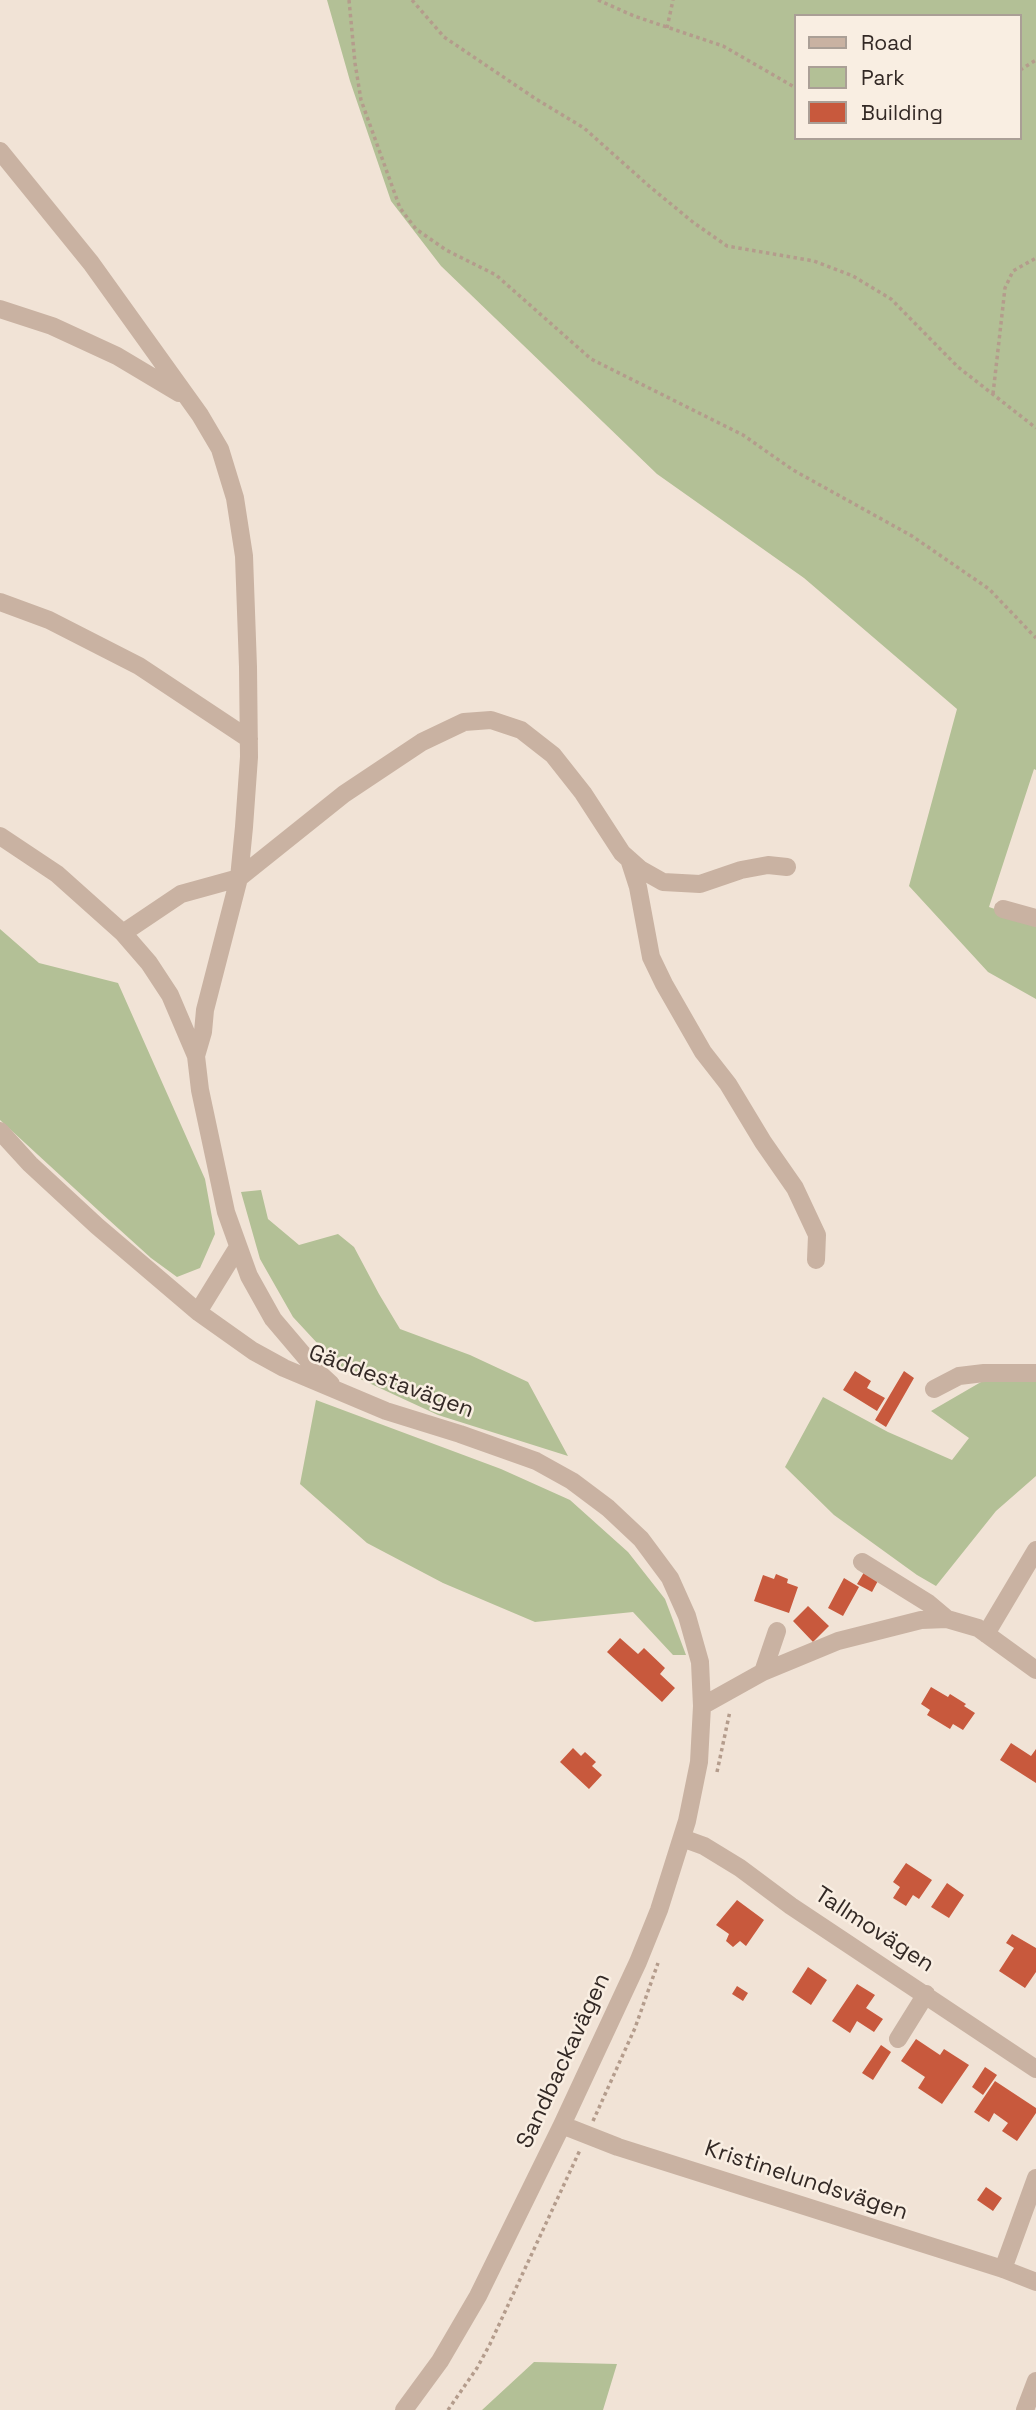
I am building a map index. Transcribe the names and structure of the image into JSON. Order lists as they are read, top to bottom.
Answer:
{
  "streets": {
    "street": [
      "Gäddestavägen",
      "Tallmovägen",
      "Sandbackavägen",
      "Kristinelundsvägen"
    ]
  },
  "crossings": [
    ["Gäddestavägen", "Sandbackavägen"],
    ["Tallmovägen", "Sandbackavägen"],
    ["Sandbackavägen", "Kristinelundsvägen"]
  ],
  "legend": ["Road", "Park", "Building"]
}
